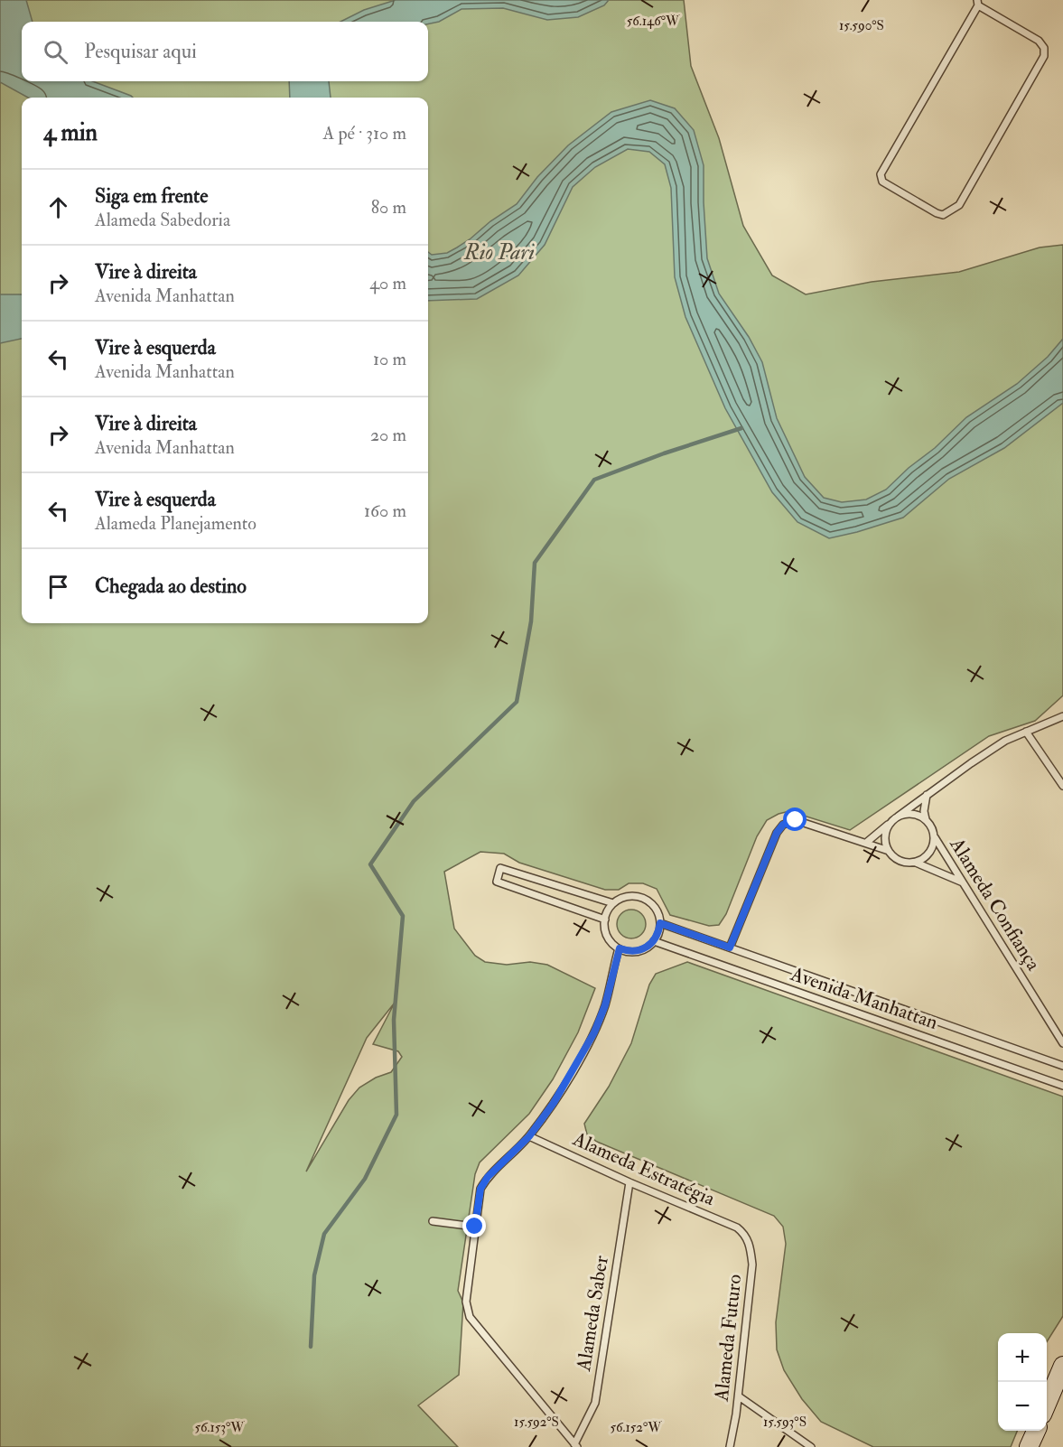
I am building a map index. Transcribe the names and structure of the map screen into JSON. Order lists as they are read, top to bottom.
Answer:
{
  "streets": {
    "lane": [
      "Alameda Confiança",
      "Avenida Manhattan",
      "Alameda Estratégia",
      "Alameda Saber",
      "Alameda Futuro"
    ]
  },
  "crossings": [
    ["Alameda Estratégia", "Alameda Saber"],
    ["Alameda Estratégia", "Alameda Futuro"]
  ],
  "water": ["Rio Pari"],
  "page": {
    "search": "Pesquisar aqui",
    "heading": ["4 min", "A pé · 310 m"],
    "list": [
      ["Siga em frente", "Alameda Sabedoria", "80 m"],
      ["Vire à direita", "Avenida Manhattan", "40 m"],
      ["Vire à esquerda", "Avenida Manhattan", "10 m"],
      ["Vire à direita", "Avenida Manhattan", "20 m"],
      ["Vire à esquerda", "Alameda Planejamento", "160 m"],
      "Chegada ao destino"
    ],
    "map_buttons": ["+", "−"]
  },
  "coordinates": [
    "56.146°W",
    "15.590°S",
    "15.592°S",
    "15.593°S",
    "56.153°W",
    "56.152°W"
  ]
}
